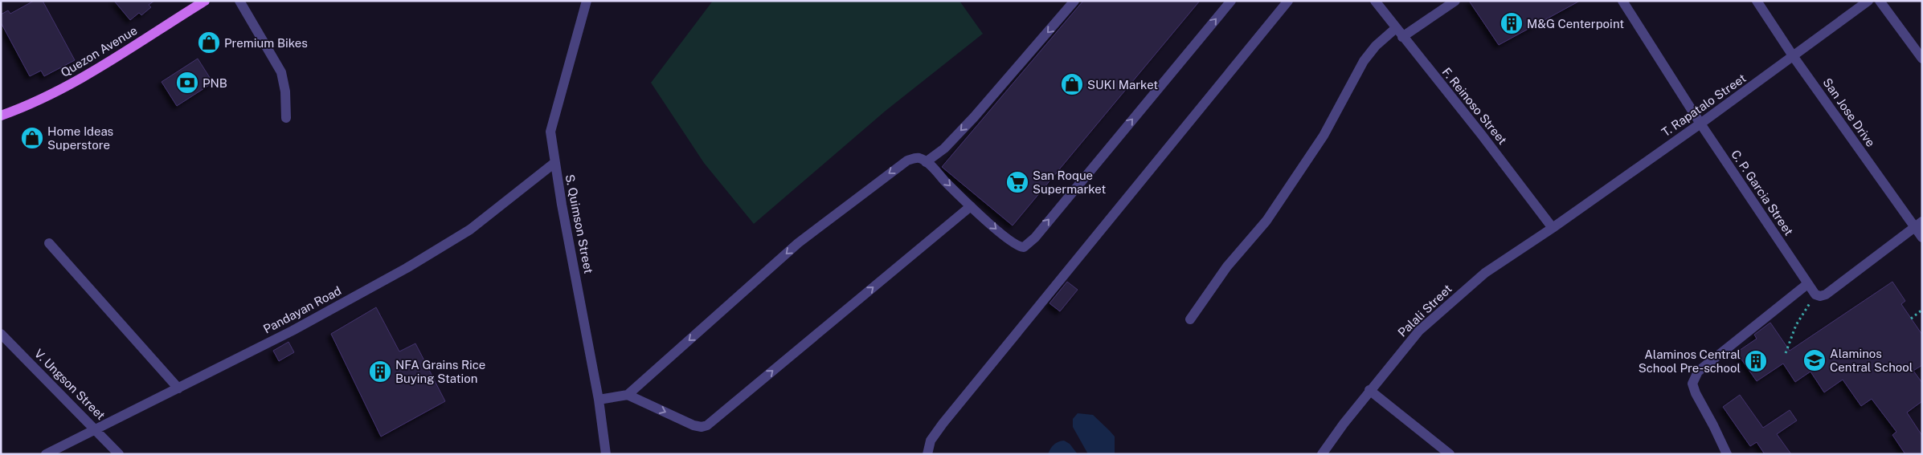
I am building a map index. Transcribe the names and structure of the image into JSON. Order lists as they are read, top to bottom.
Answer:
{
  "streets": {
    "main road": ["Quezon Avenue"],
    "street": [
      "T. Rapatalo Street",
      "F. Reinoso Street",
      "San Jose Drive",
      "C. P. Garcia Street",
      "S. Quimson Street",
      "Pandayan Road",
      "Palali Street",
      "V. Ungson Street"
    ]
  },
  "crossings": [
    ["T. Rapatalo Street", "F. Reinoso Street"],
    ["T. Rapatalo Street", "San Jose Drive"],
    ["T. Rapatalo Street", "C. P. Garcia Street"],
    ["T. Rapatalo Street", "Palali Street"],
    ["F. Reinoso Street", "Palali Street"],
    ["S. Quimson Street", "Pandayan Road"],
    ["Pandayan Road", "V. Ungson Street"]
  ],
  "places": {
    "building": ["M&G Centerpoint", "Alaminos Central School Pre-school", "NFA Grains Rice Buying Station"],
    "shop": ["Premium Bikes", "SUKI Market", "Home Ideas Superstore"],
    "bank": ["PNB"],
    "supermarket": ["San Roque Supermarket"],
    "school or university": ["Alaminos Central School"]
  }
}
